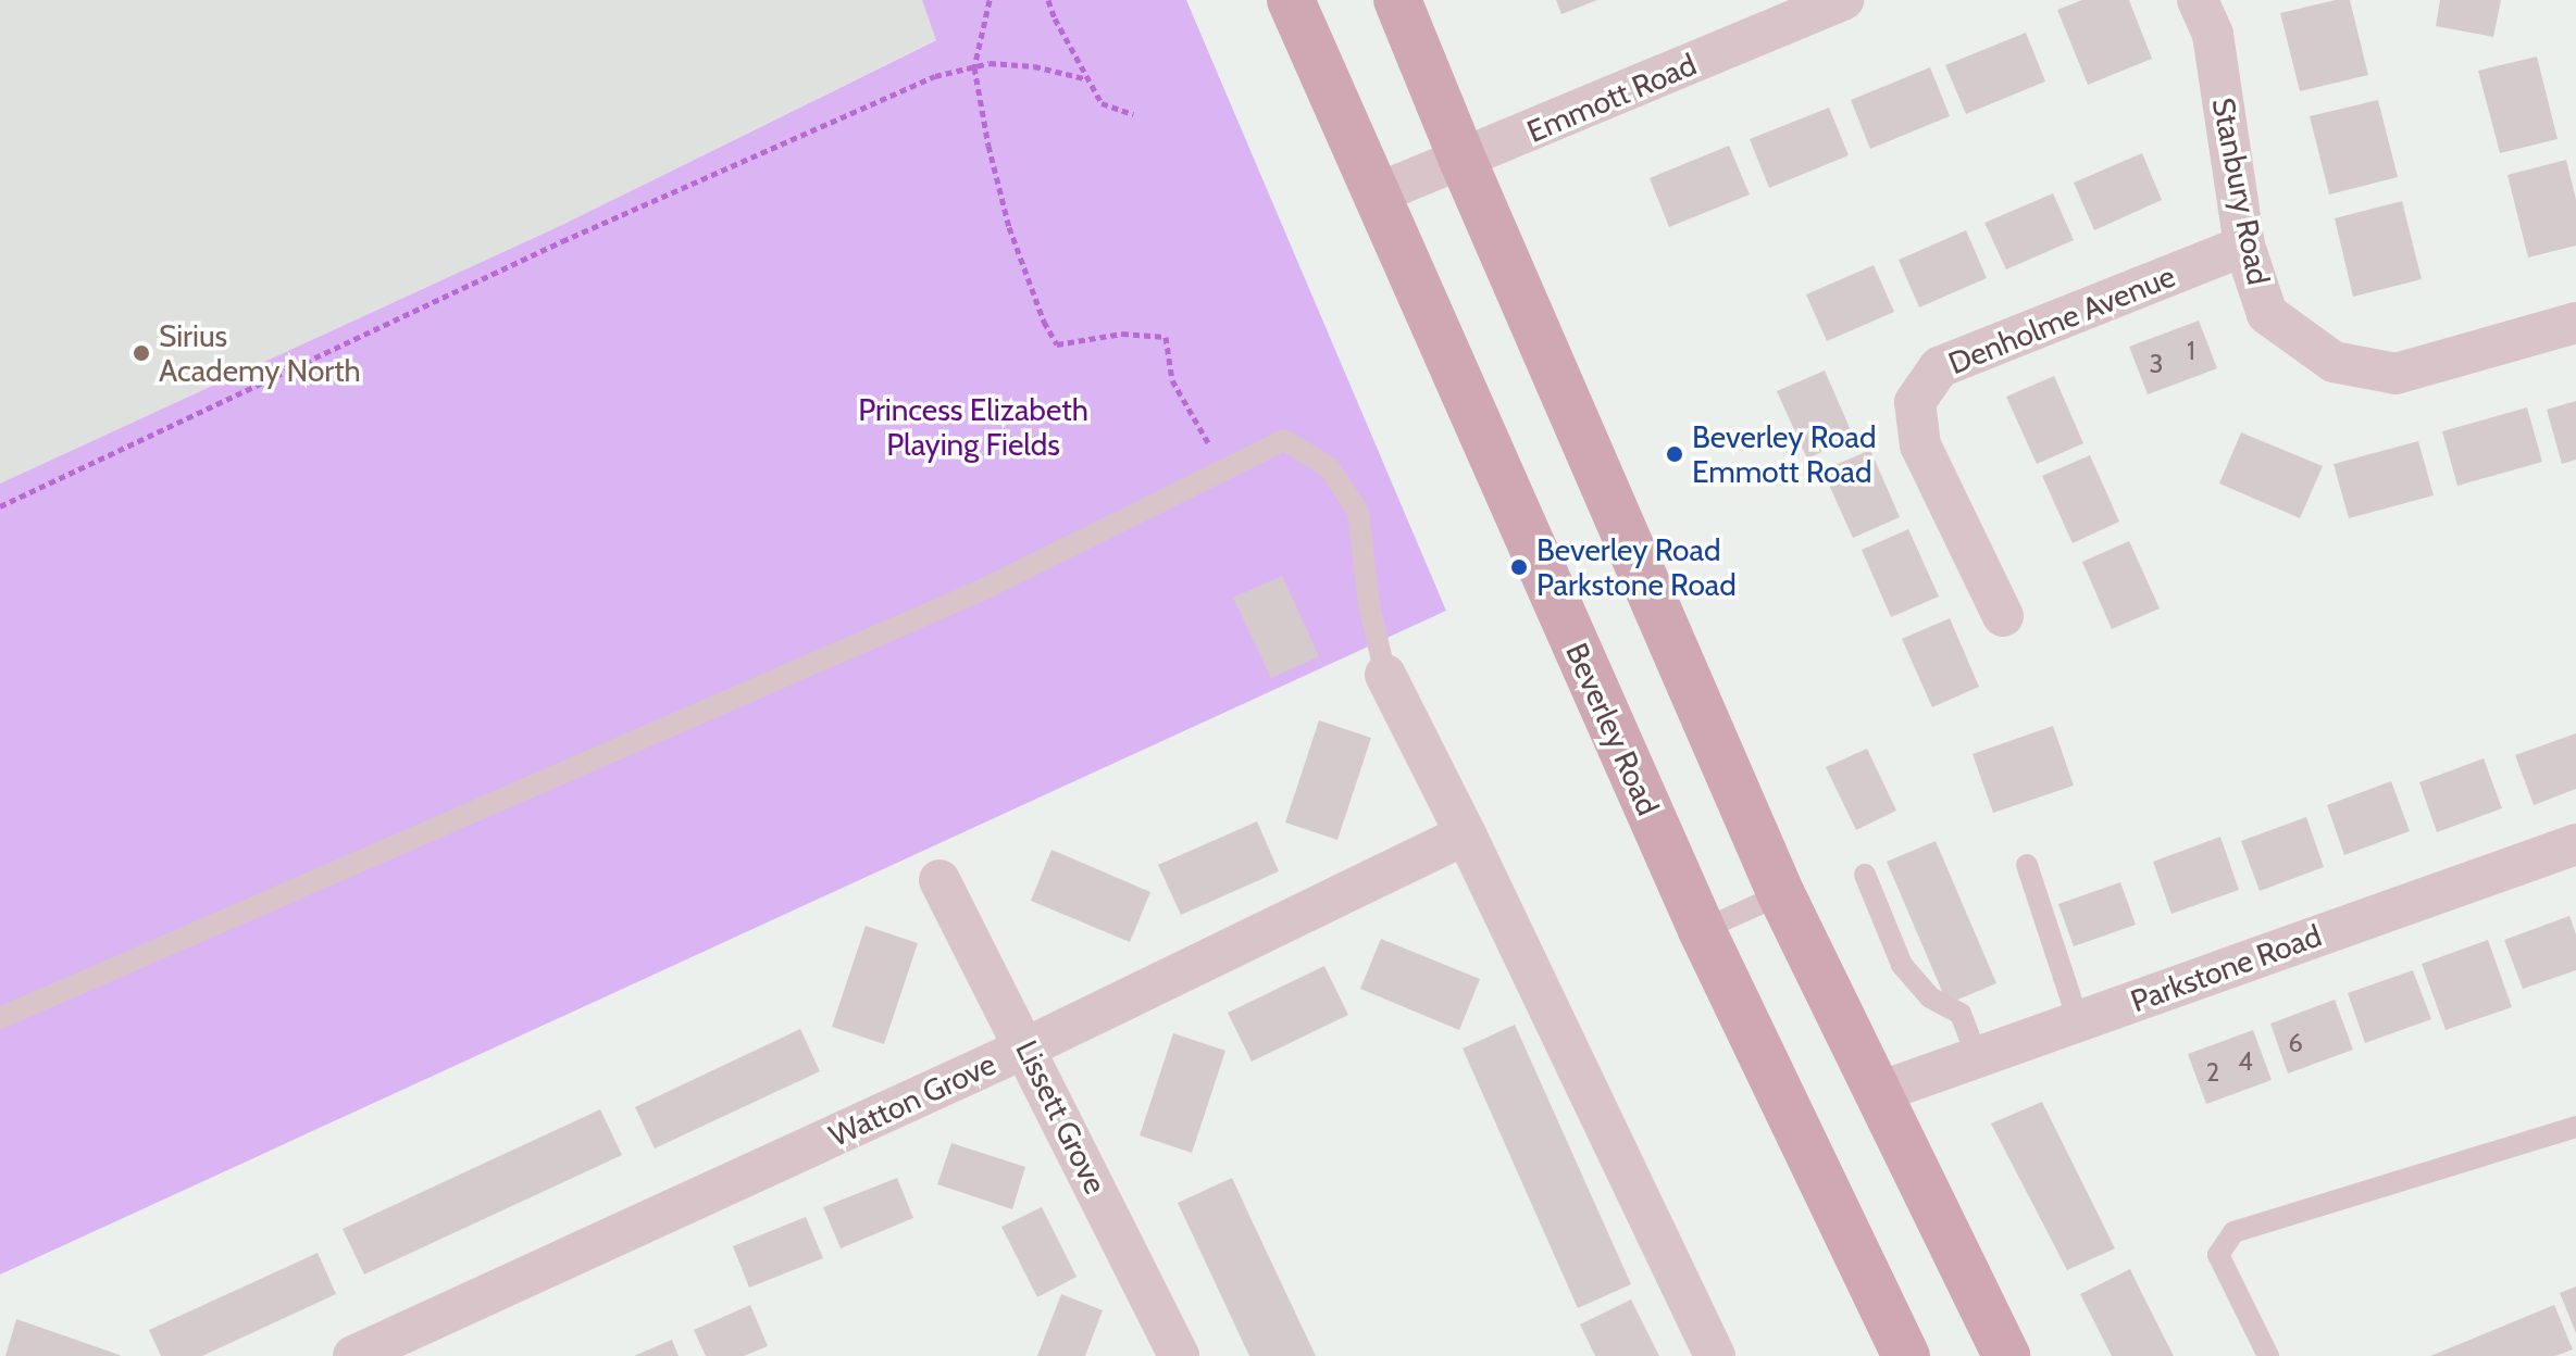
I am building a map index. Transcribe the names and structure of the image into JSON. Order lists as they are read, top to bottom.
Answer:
{
  "streets": {
    "main road": ["Beverley Road"],
    "street": [
      "Emmott Road",
      "Stanbury Road",
      "Denholme Avenue",
      "Parkstone Road",
      "Watton Grove",
      "Lissett Grove"
    ]
  },
  "crossings": [
    ["Emmott Road", "Beverley Road"],
    ["Stanbury Road", "Denholme Avenue"],
    ["Watton Grove", "Lissett Grove"]
  ],
  "parks": ["Princess Elizabeth Playing Fields"],
  "places": ["Sirius Academy North", "Beverley Road Emmott Road", "Beverley Road Parkstone Road"],
  "house_numbers": [
    "1",
    "3",
    "6",
    "4",
    "2"
  ]
}
